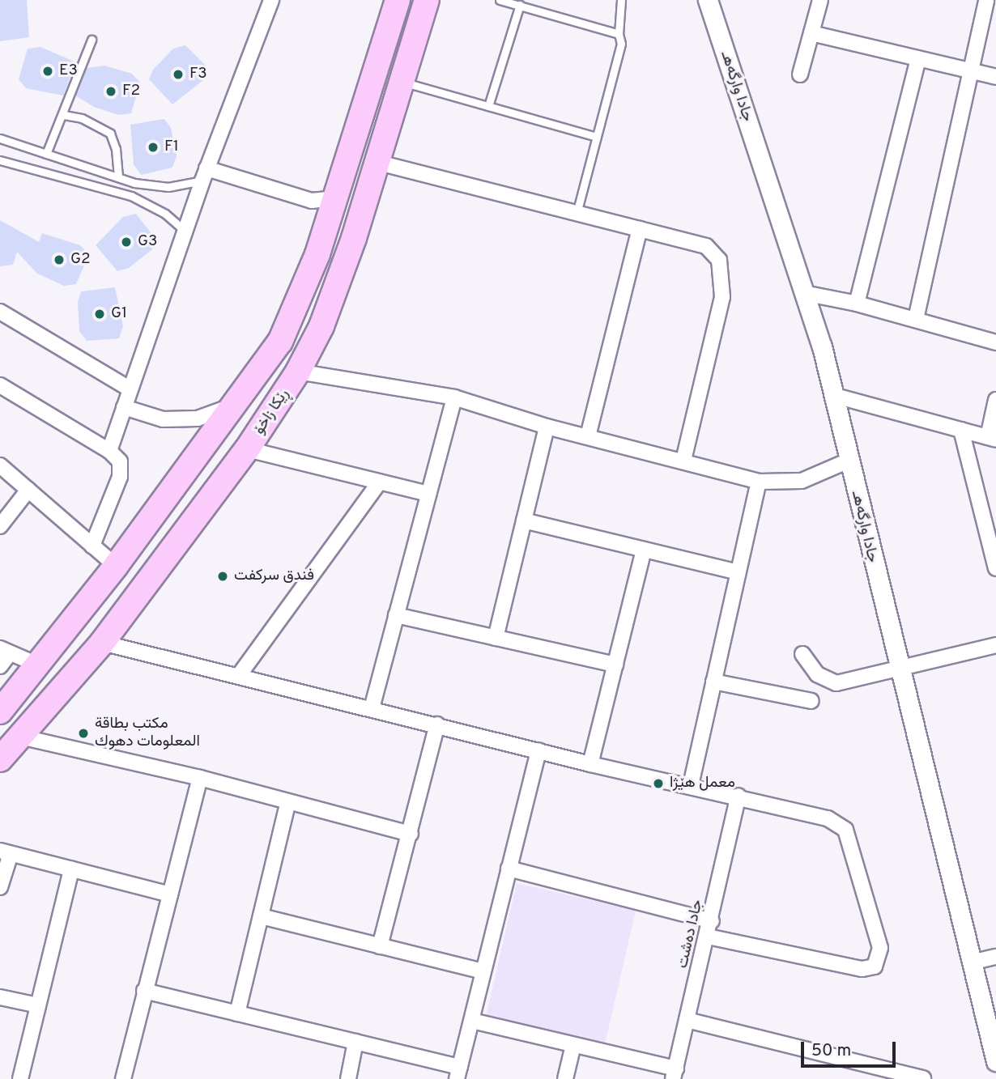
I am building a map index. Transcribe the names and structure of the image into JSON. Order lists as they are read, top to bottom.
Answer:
{
  "streets": {
    "highway": ["ڕێکا زاخۆ"],
    "street": ["جادا وارگه‌هـ", "جادا دەشت"]
  },
  "places": [
    "E3",
    "F3",
    "F2",
    "F1",
    "G3",
    "G2",
    "G1",
    "فندق سركفت",
    "مكتب بطاقة المعلومات دهوك",
    "معمل ھێژا"
  ],
  "scale_bar": "50 m"
}
